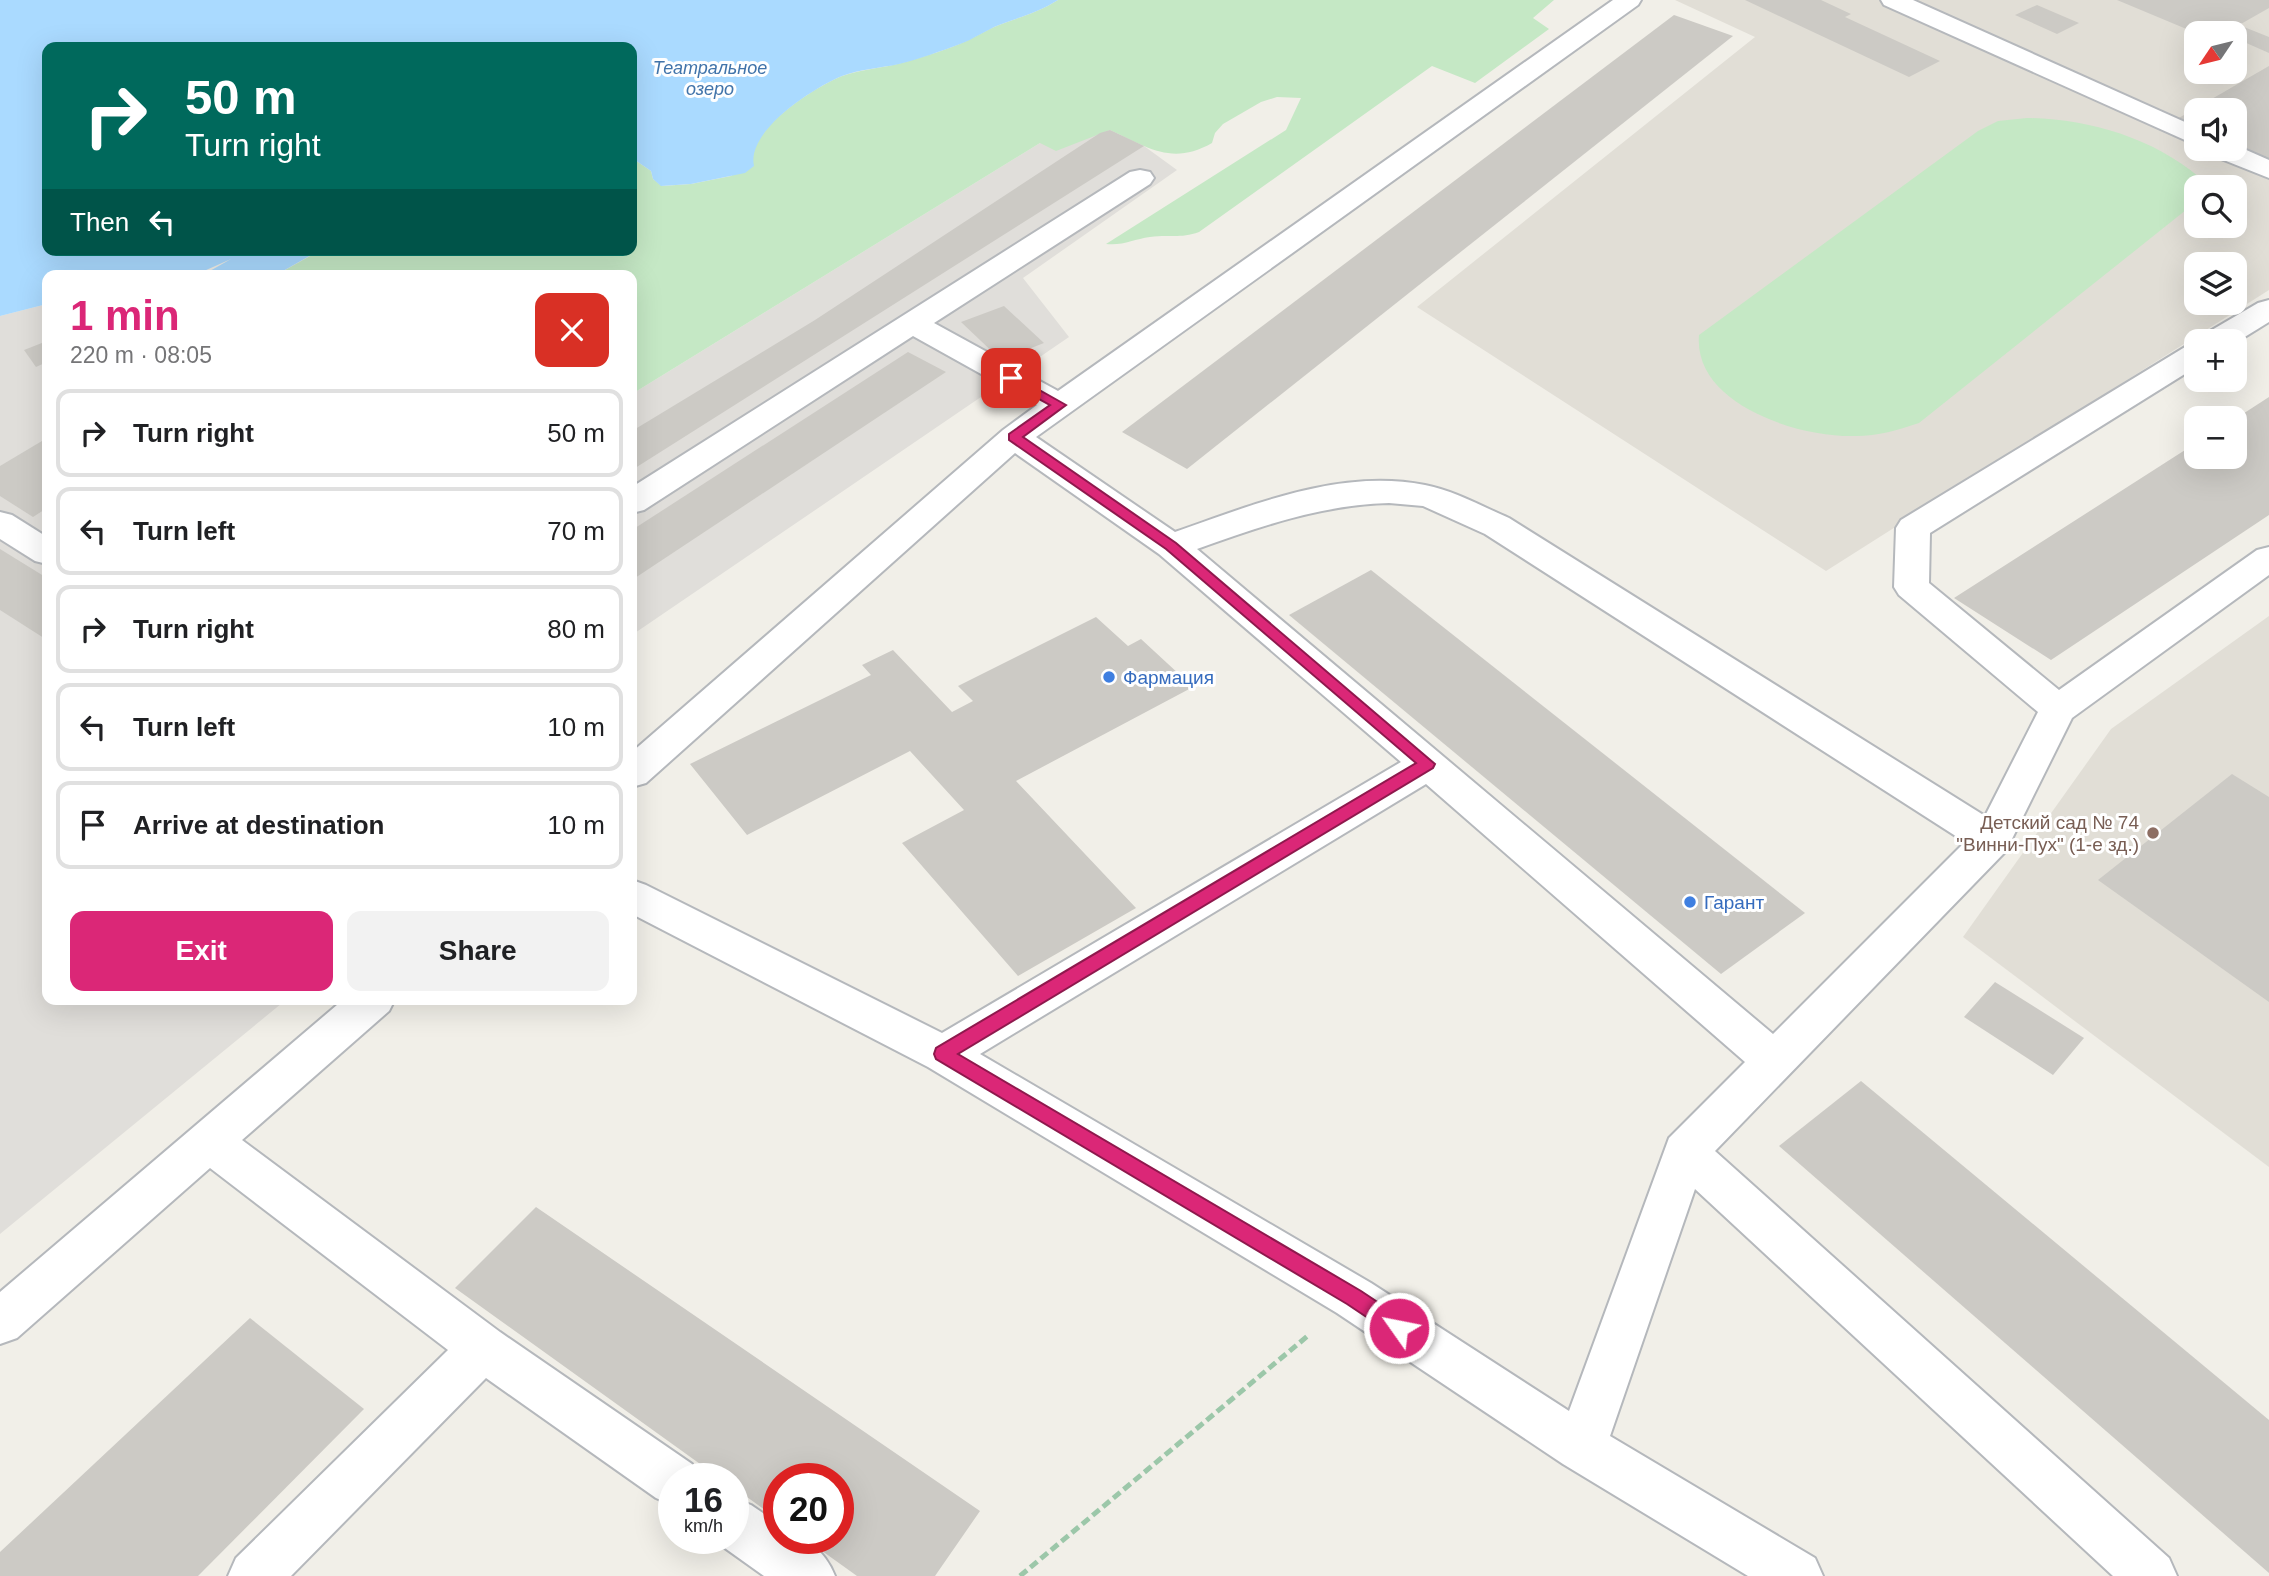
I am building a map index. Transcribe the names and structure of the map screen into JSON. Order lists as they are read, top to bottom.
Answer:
{
  "water": ["Театральное озеро"],
  "places": ["Фармация", "Детский сад № 74 \"Винни-Пух\" (1-е зд.)", "Гарант"],
  "north": "bottom left",
  "page": {
    "map_buttons": ["+", "−"],
    "turn": ["50 m", "Turn right"],
    "then": "Then",
    "heading": ["1 min", "220 m · 08:05"],
    "list": [
      {
        "name": "Turn right",
        "value": "50 m"
      },
      {
        "name": "Turn left",
        "value": "70 m"
      },
      {
        "name": "Turn right",
        "value": "80 m"
      },
      {
        "name": "Turn left",
        "value": "10 m"
      },
      {
        "name": "Arrive at destination",
        "value": "10 m"
      }
    ],
    "buttons": ["Exit", "Share"],
    "speed": "16 km/h",
    "limit": "20"
  }
}
